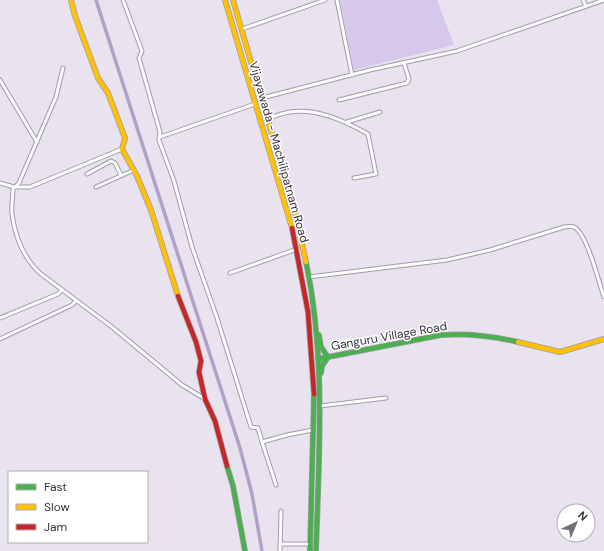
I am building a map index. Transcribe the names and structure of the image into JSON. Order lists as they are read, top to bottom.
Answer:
{
  "streets": {
    "main road": ["Vijayawada - Machilipatnam Road", "Ganguru Village Road"]
  },
  "crossings": [
    ["Vijayawada - Machilipatnam Road", "Ganguru Village Road"]
  ],
  "legend": ["Fast", "Slow", "Jam"],
  "north": "top right"
}
